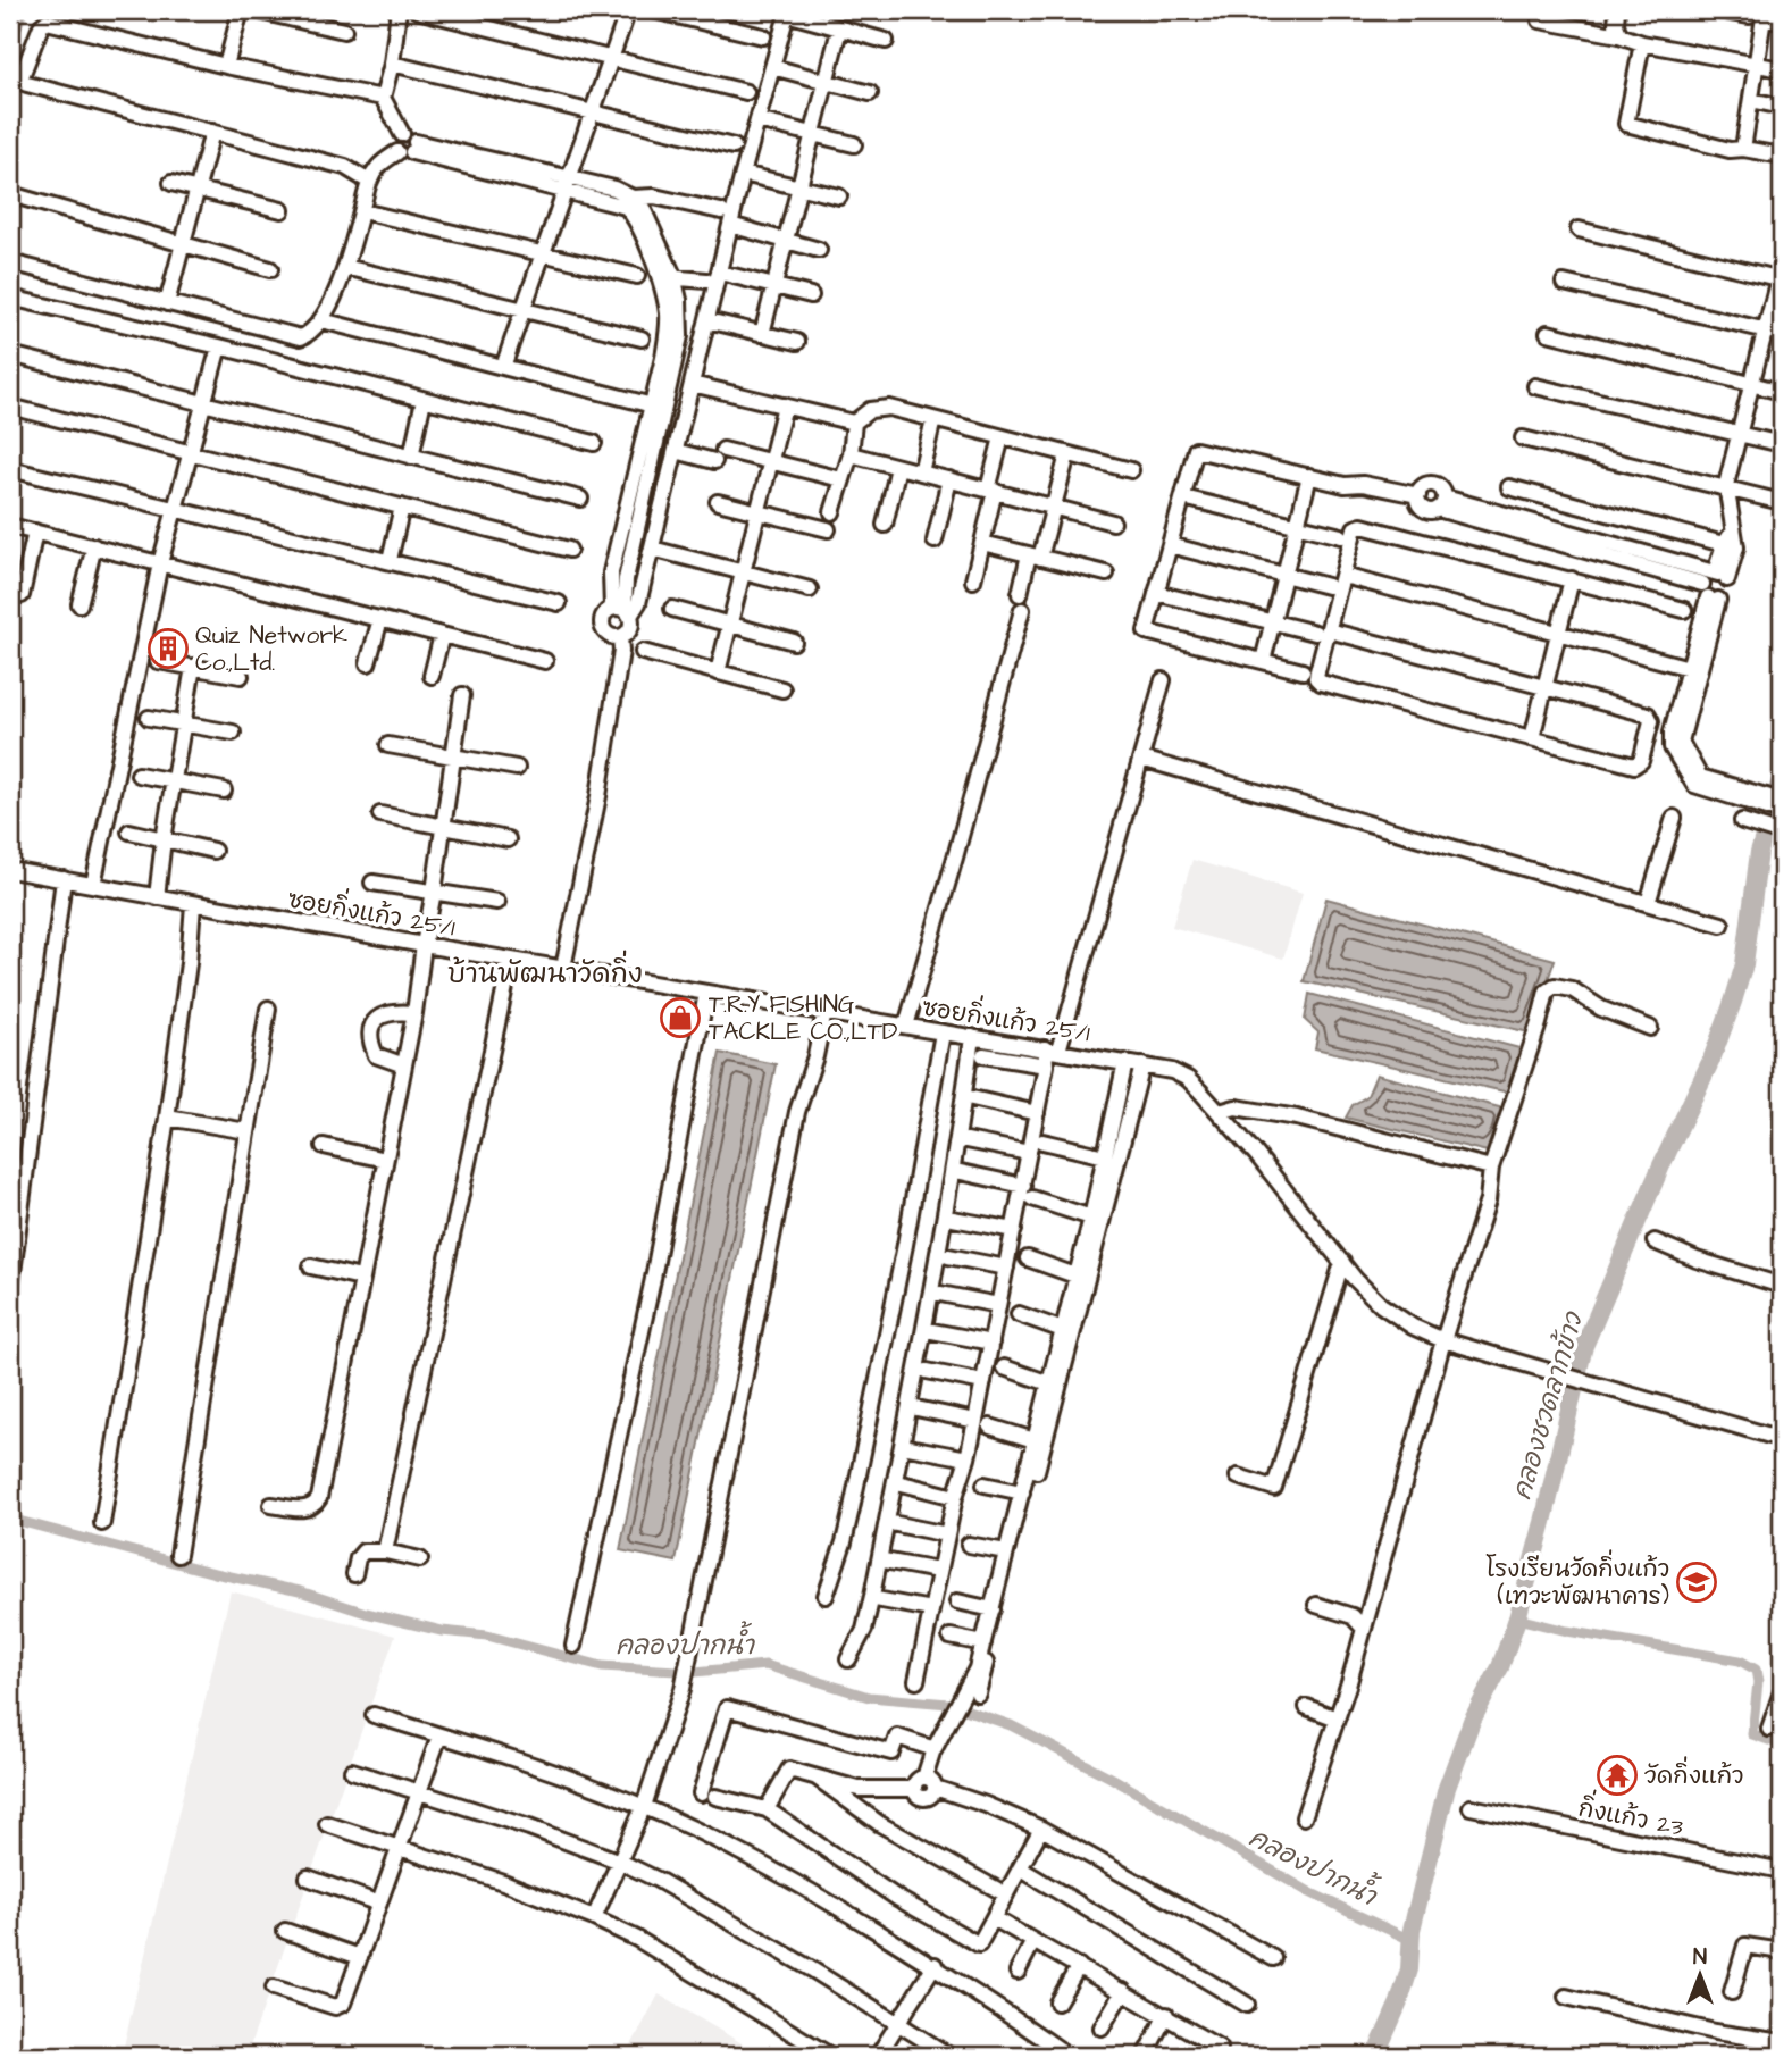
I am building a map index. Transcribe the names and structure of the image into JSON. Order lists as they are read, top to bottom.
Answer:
{
  "streets": {
    "street": ["ซอยกิ่งแก้ว 25/1", "กิ่งแก้ว 23"]
  },
  "districts": ["บ้านพัฒนาวัดกิ่ง"],
  "water": ["คลองชวดลากข้าว", "คลองปากน้ำ"],
  "places": {
    "building": ["Quiz Network Co.,Ltd."],
    "shop": ["T.R.Y FISHING TACKLE CO.,LTD"],
    "school or university": ["โรงเรียนวัดกิ่งแก้ว (เทวะพัฒนาคาร)"],
    "temple": ["วัดกิ่งแก้ว"]
  },
  "north": "top"
}
